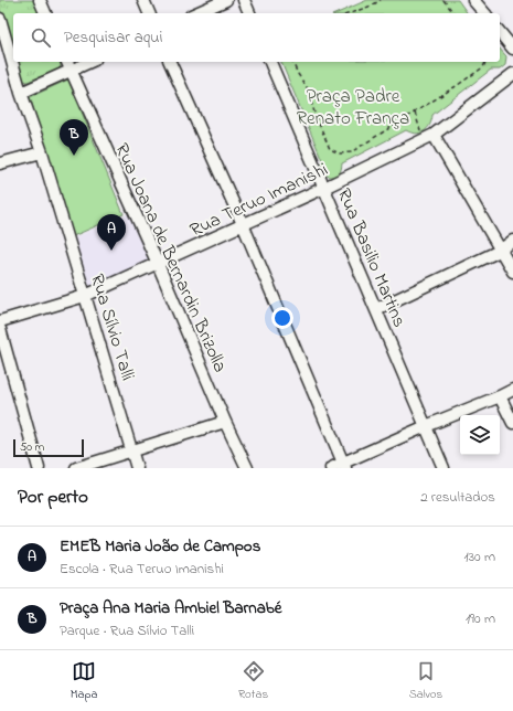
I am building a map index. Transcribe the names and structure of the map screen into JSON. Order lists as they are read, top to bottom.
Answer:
{
  "streets": {
    "street": [
      "Rua Teruo Imanishi",
      "Rua Joana de Bernardin Brizolla",
      "Rua Basilio Martins",
      "Rua Sílvio Talli"
    ]
  },
  "crossings": [
    ["Rua Teruo Imanishi", "Rua Joana de Bernardin Brizolla"],
    ["Rua Teruo Imanishi", "Rua Basilio Martins"],
    ["Rua Teruo Imanishi", "Rua Sílvio Talli"]
  ],
  "parks": ["Praça Padre Renato França"],
  "scale_bar": "50 m",
  "page": {
    "search": "Pesquisar aqui",
    "pins": ["B", "A"],
    "scale": "50 m",
    "heading": ["Por perto", "2 resultados"],
    "list": [
      {
        "mark": "A",
        "name": "EMEB Maria João de Campos",
        "note": "Escola · Rua Teruo Imanishi",
        "value": "130 m"
      },
      {
        "mark": "B",
        "name": "Praça Ana Maria Ambiel Barnabé",
        "note": "Parque · Rua Sílvio Talli",
        "value": "190 m"
      }
    ],
    "nav": ["Mapa", "Rotas", "Salvos"]
  }
}
